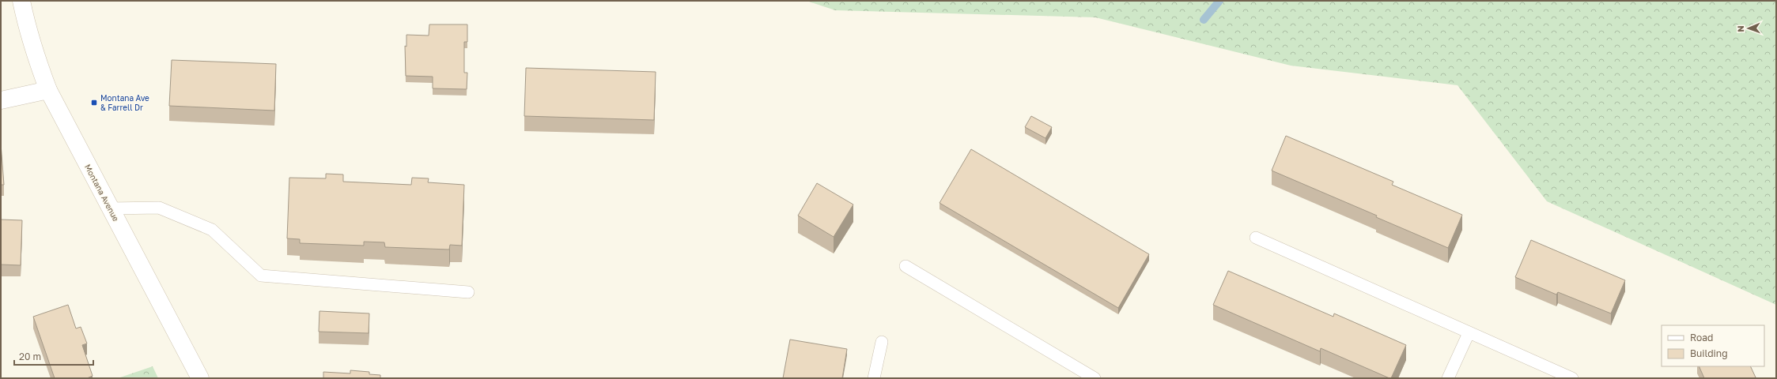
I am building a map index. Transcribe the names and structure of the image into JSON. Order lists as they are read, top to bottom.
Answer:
{
  "streets": {
    "street": ["Montana Avenue"]
  },
  "places": {
    "transit": ["Montana Ave & Farrell Dr"]
  },
  "legend": ["Road", "Building"],
  "scale_bar": "20 m",
  "north": "left"
}
